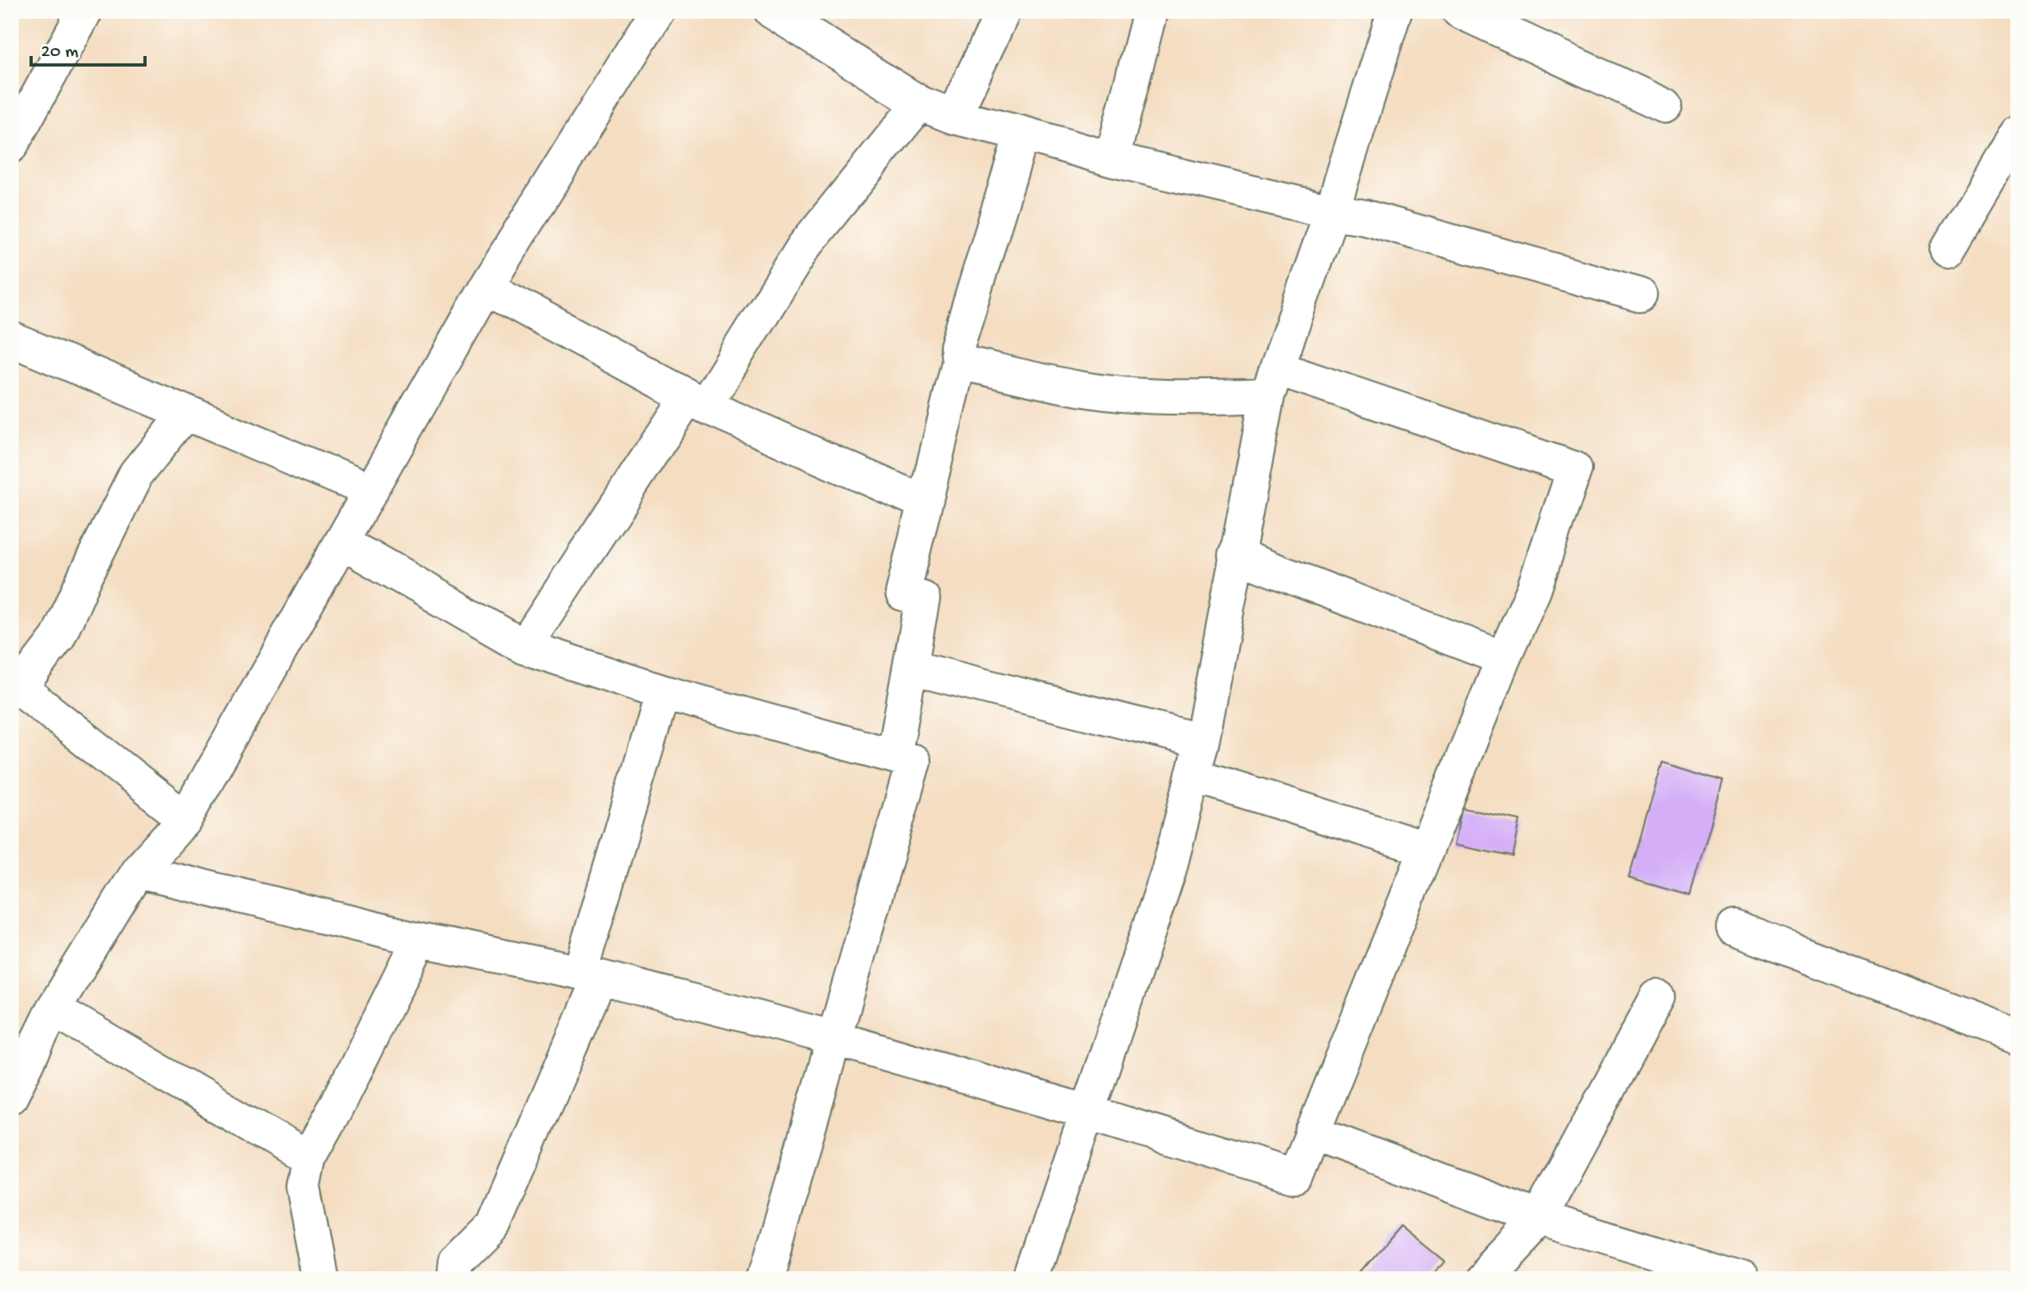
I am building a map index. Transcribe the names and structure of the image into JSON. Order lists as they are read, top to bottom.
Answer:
{
  "scale_bar": "20 m"
}
